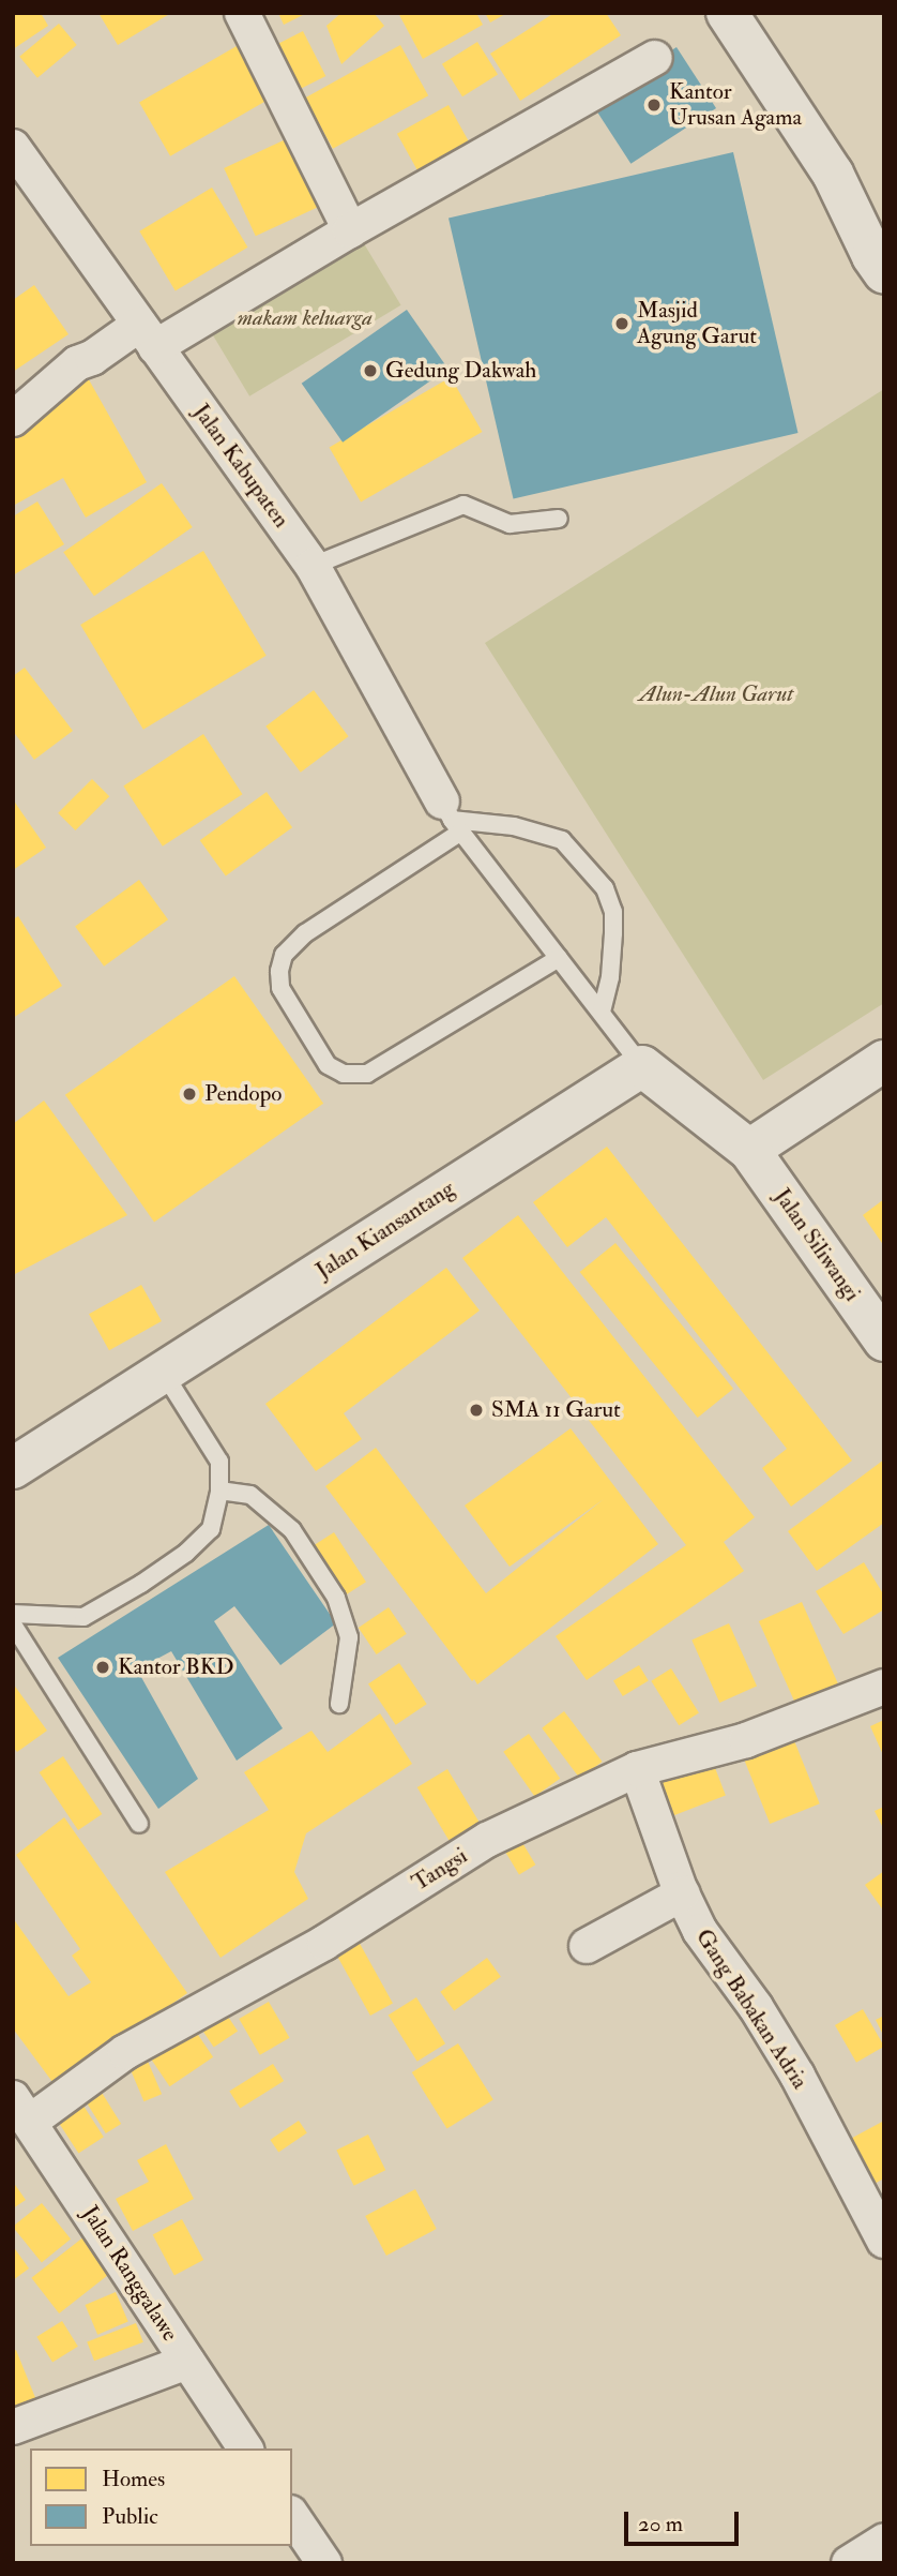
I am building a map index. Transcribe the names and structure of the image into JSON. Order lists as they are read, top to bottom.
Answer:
{
  "streets": {
    "street": [
      "Jalan Kabupaten",
      "Jalan Kiansantang",
      "Jalan Siliwangi",
      "Tangsi",
      "Gang Babakan Adria",
      "Jalan Ranggalawe"
    ]
  },
  "crossings": [
    ["Tangsi", "Gang Babakan Adria"],
    ["Tangsi", "Jalan Ranggalawe"]
  ],
  "parks": ["makam keluarga", "Alun-Alun Garut"],
  "places": [
    "Kantor Urusan Agama",
    "Masjid Agung Garut",
    "Gedung Dakwah",
    "Pendopo",
    "SMA 11 Garut",
    "Kantor BKD"
  ],
  "legend": ["Homes", "Public"],
  "scale_bar": "20 m"
}
